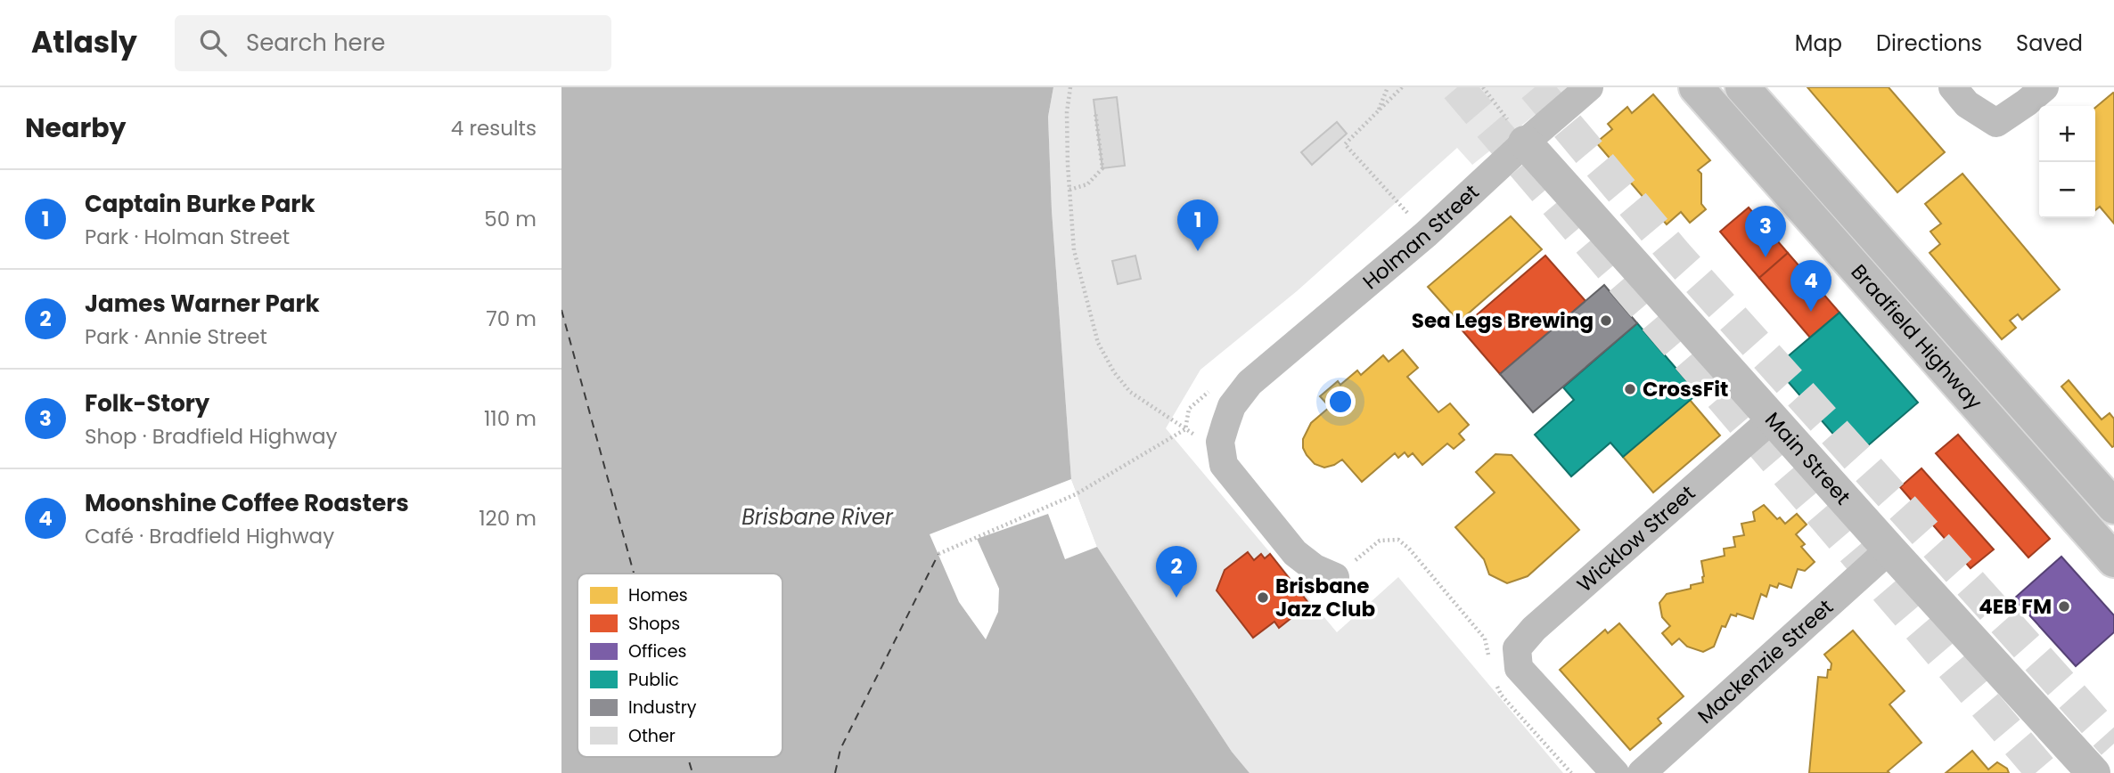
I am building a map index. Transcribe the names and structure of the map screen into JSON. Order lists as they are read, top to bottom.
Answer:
{
  "streets": {
    "main road": ["Bradfield Highway", "Main Street"],
    "street": ["Holman Street", "Wicklow Street", "Mackenzie Street"]
  },
  "crossings": [
    ["Holman Street", "Main Street"],
    ["Main Street", "Wicklow Street"],
    ["Main Street", "Mackenzie Street"]
  ],
  "water": ["Brisbane River"],
  "places": [
    "Sea Legs Brewing",
    "CrossFit",
    "Brisbane Jazz Club",
    "4EB FM"
  ],
  "legend": [
    "Homes",
    "Shops",
    "Offices",
    "Public",
    "Industry",
    "Other"
  ],
  "page": {
    "header": "Atlasly",
    "search": "Search here",
    "nav": ["Map", "Directions", "Saved"],
    "heading": ["Nearby", "4 results"],
    "map_buttons": ["+", "−"],
    "list": [
      {
        "mark": "1",
        "name": "Captain Burke Park",
        "note": "Park · Holman Street",
        "value": "50 m"
      },
      {
        "mark": "2",
        "name": "James Warner Park",
        "note": "Park · Annie Street",
        "value": "70 m"
      },
      {
        "mark": "3",
        "name": "Folk-Story",
        "note": "Shop · Bradfield Highway",
        "value": "110 m"
      },
      {
        "mark": "4",
        "name": "Moonshine Coffee Roasters",
        "note": "Café · Bradfield Highway",
        "value": "120 m"
      }
    ],
    "pins": [
      "1",
      "3",
      "4",
      "2"
    ]
  }
}
